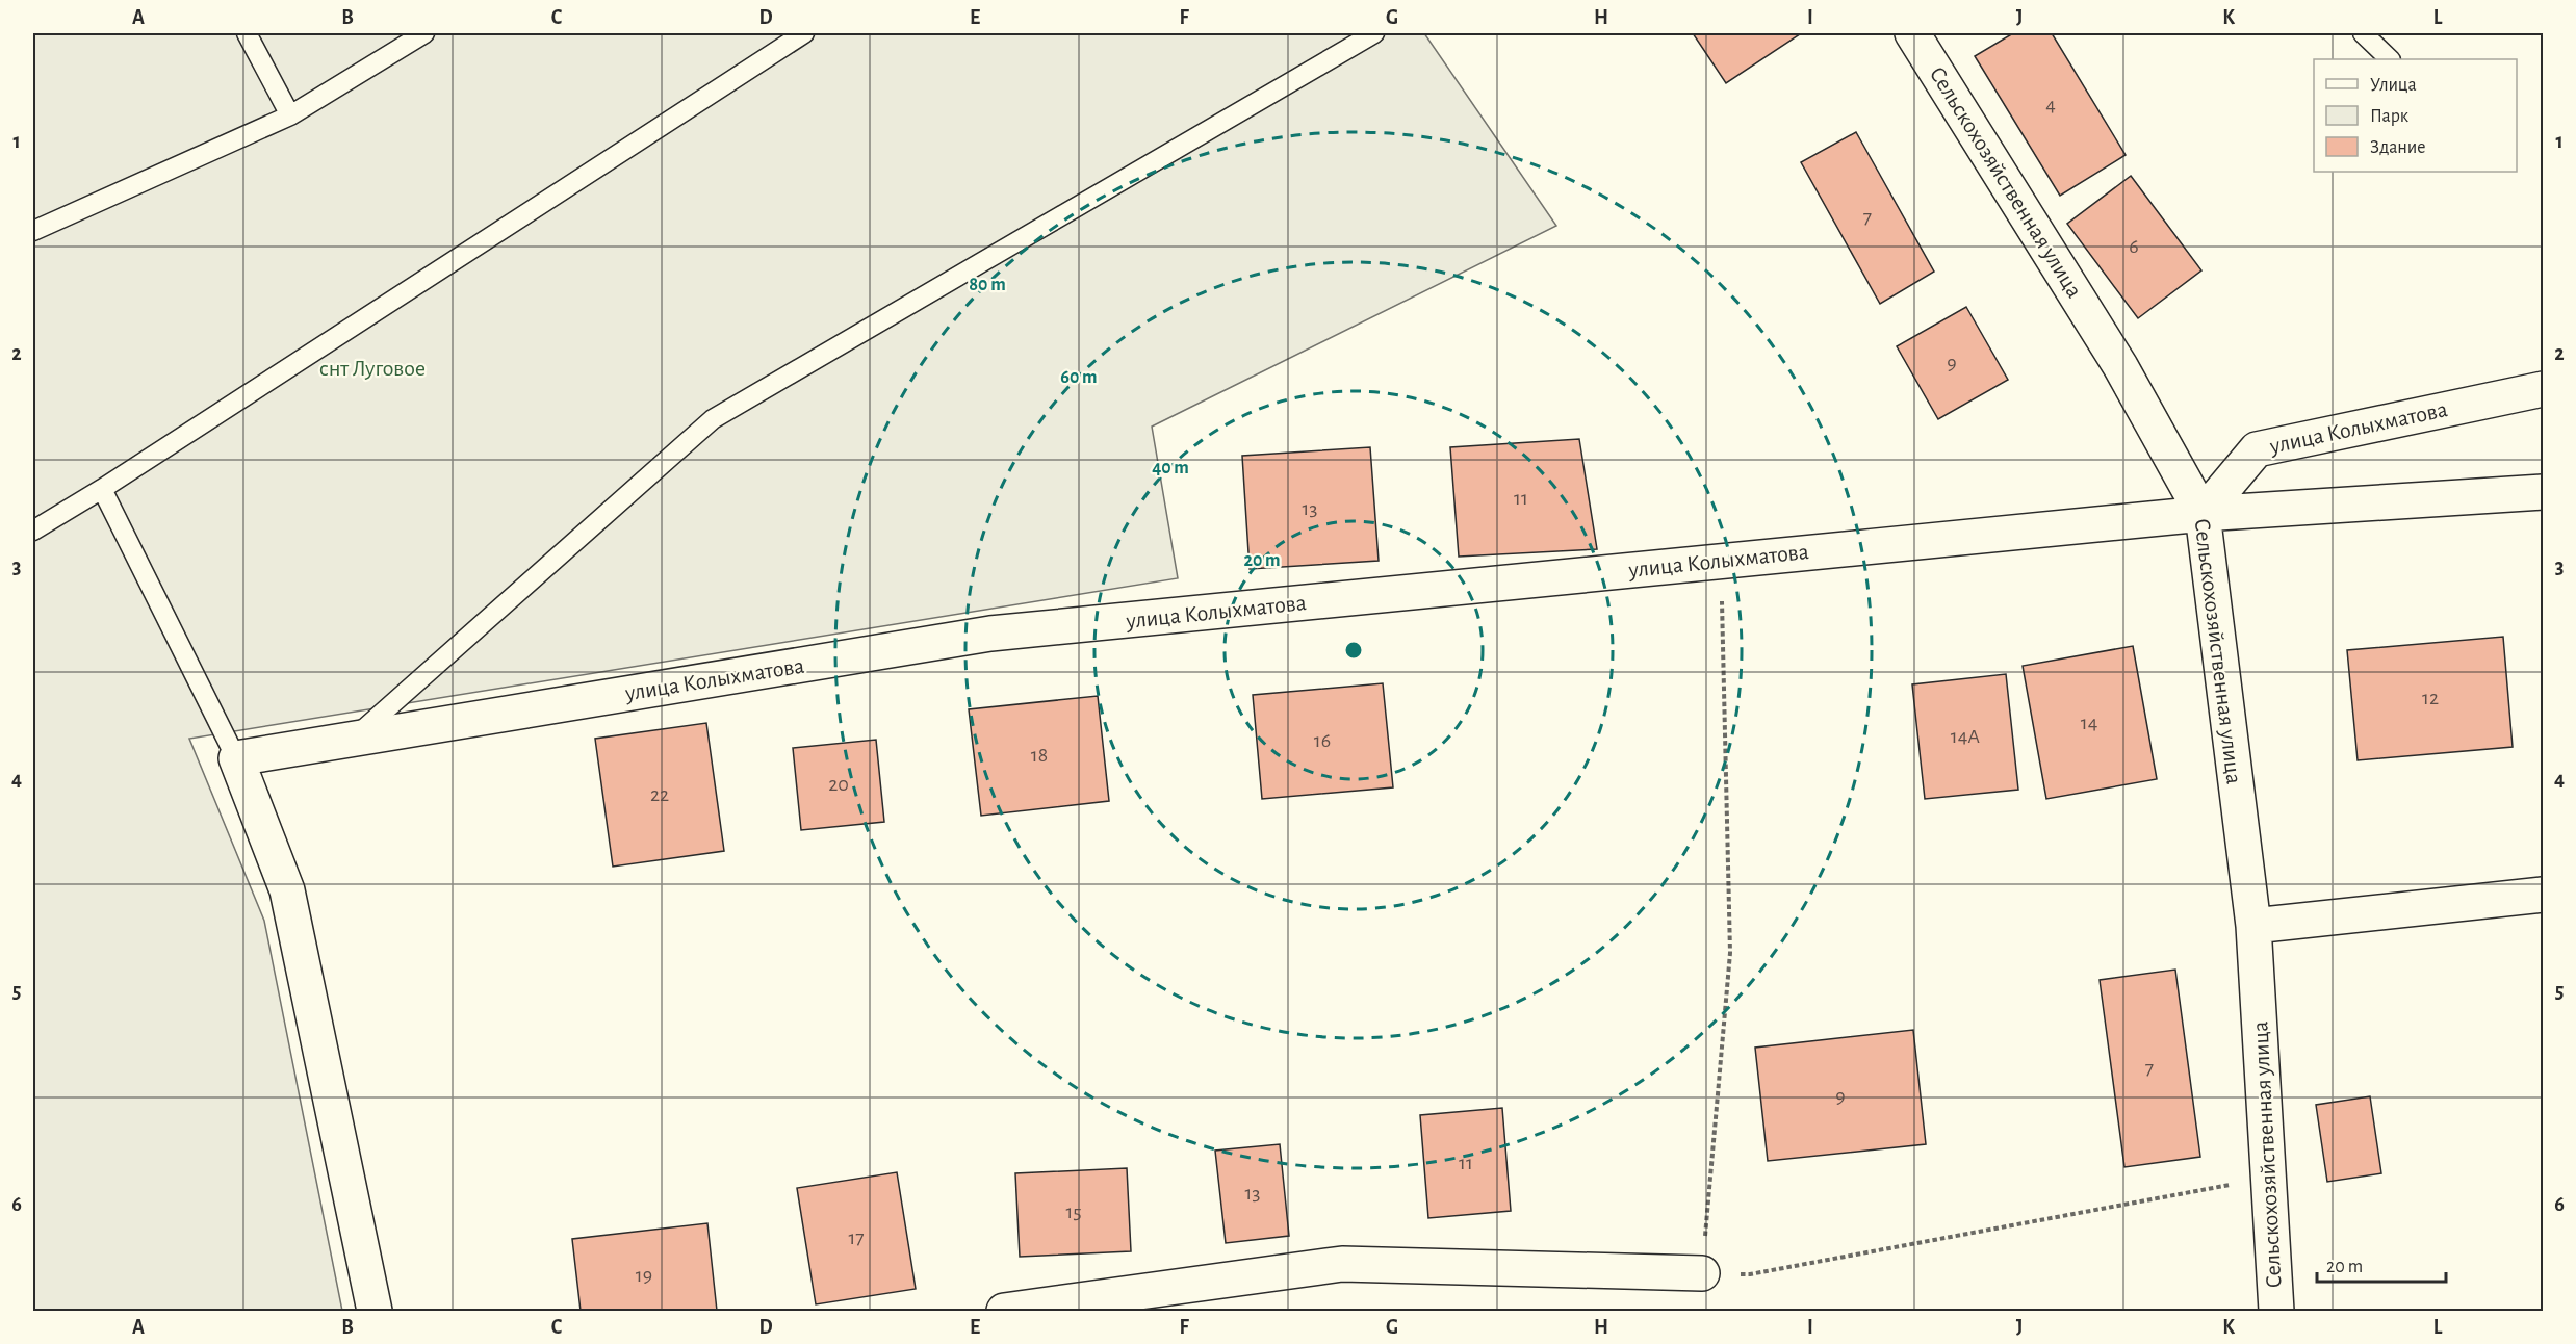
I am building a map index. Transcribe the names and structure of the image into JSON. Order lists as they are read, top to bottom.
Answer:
{
  "streets": {
    "street": ["Сельскохозяйственная улица", "улица Колыхматова"]
  },
  "crossings": [
    ["Сельскохозяйственная улица", "улица Колыхматова"]
  ],
  "parks": ["снт Луговое"],
  "house_numbers": [
    "4",
    "7",
    "6",
    "9",
    "11",
    "13",
    "12",
    "14",
    "14А",
    "16",
    "18",
    "20",
    "22",
    "7",
    "9",
    "11",
    "13",
    "15",
    "17",
    "19"
  ],
  "legend": ["Улица", "Парк", "Здание"],
  "scale_bar": "20 m",
  "grid": {
    "columns": [
      "A",
      "B",
      "C",
      "D",
      "E",
      "F",
      "G",
      "H",
      "I",
      "J",
      "K",
      "L"
    ],
    "rows": [
      "1",
      "2",
      "3",
      "4",
      "5",
      "6"
    ]
  },
  "rings": [
    "80 m",
    "60 m",
    "40 m",
    "20 m"
  ]
}
